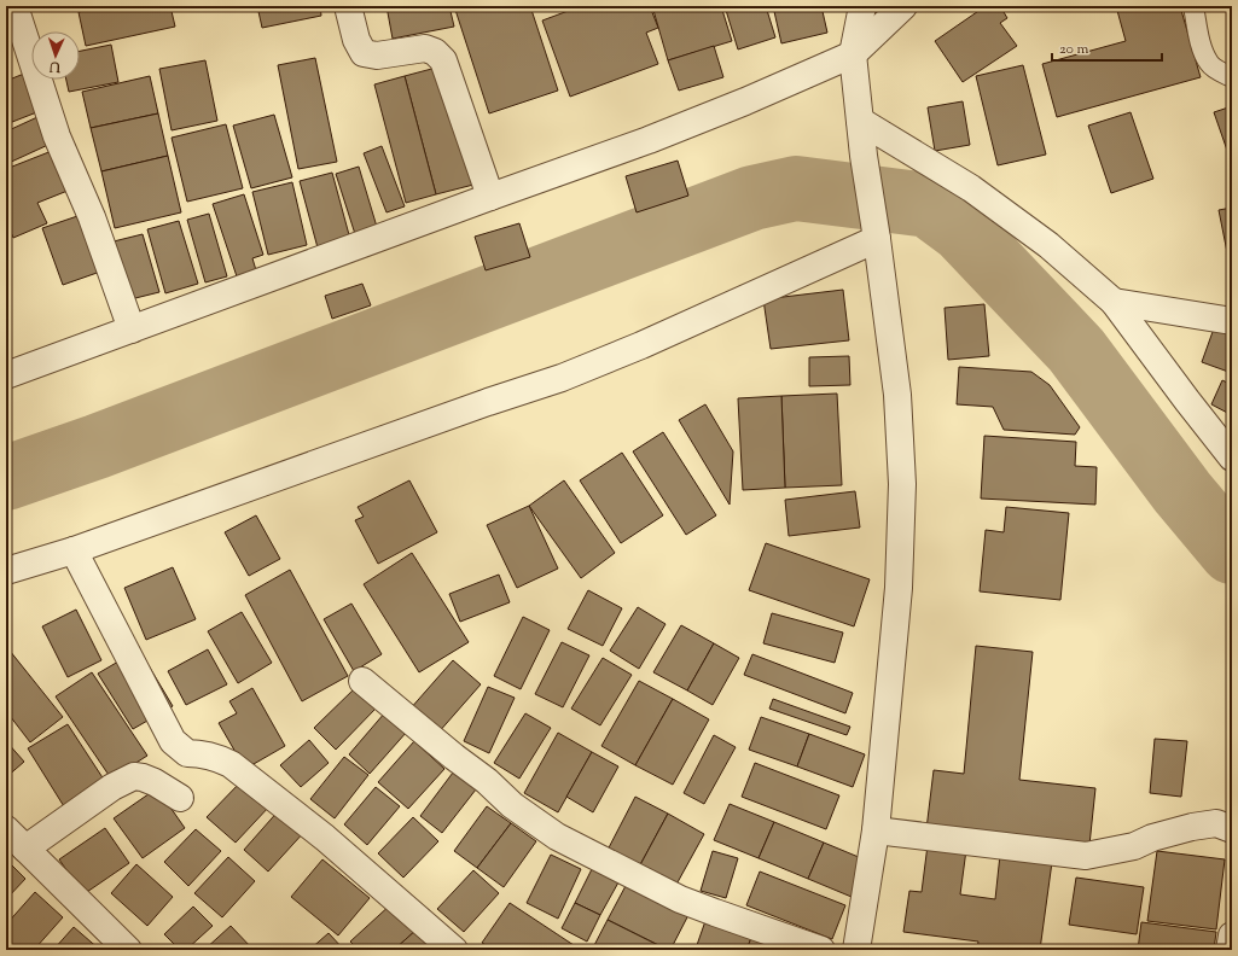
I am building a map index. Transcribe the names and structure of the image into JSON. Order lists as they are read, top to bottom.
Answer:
{
  "scale_bar": "20 m",
  "north": "bottom"
}
